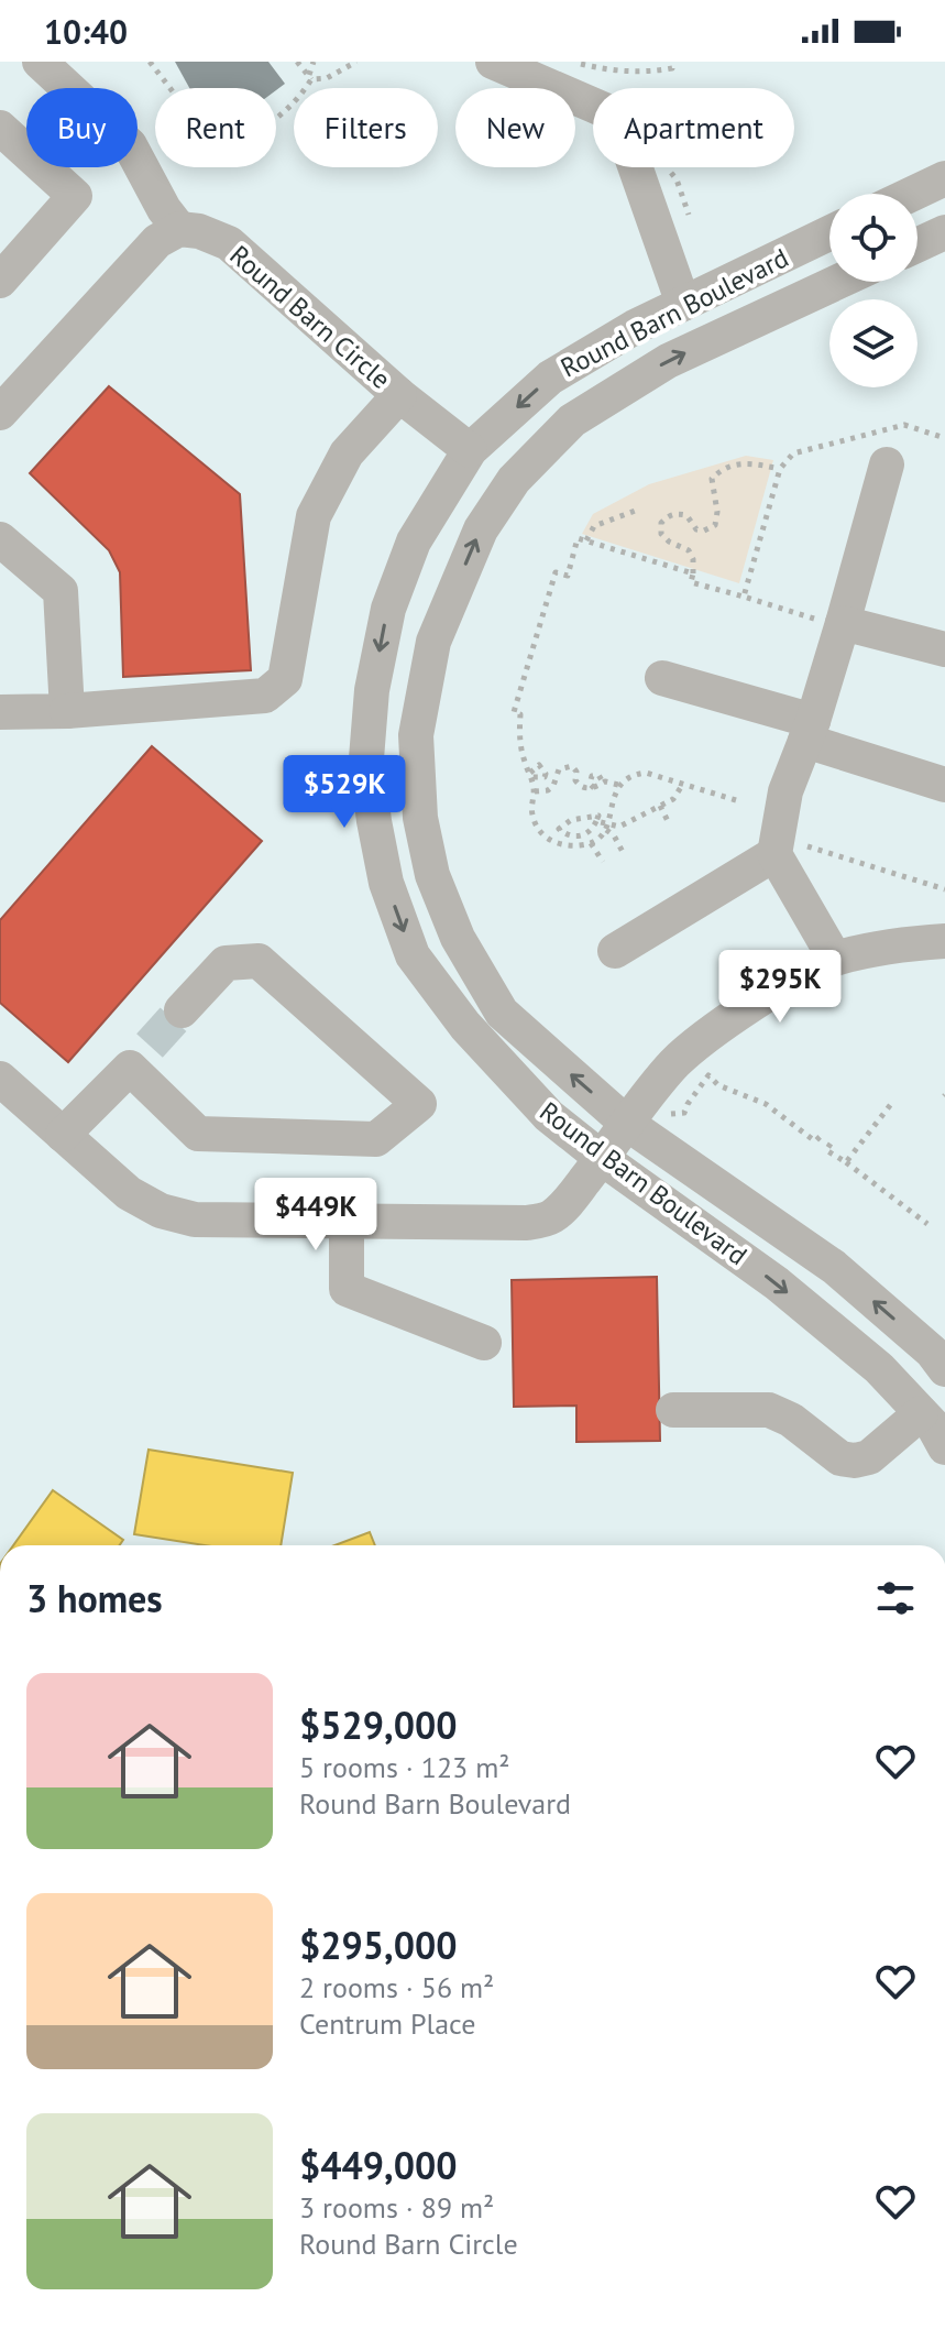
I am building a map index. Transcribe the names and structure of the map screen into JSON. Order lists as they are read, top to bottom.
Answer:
{
  "streets": {
    "street": ["Round Barn Boulevard", "Round Barn Circle"]
  },
  "crossings": [
    ["Round Barn Boulevard", "Round Barn Circle"]
  ],
  "page": {
    "status": "10:40",
    "chip": [
      "Buy",
      "Rent",
      "Filters",
      "New",
      "Apartment"
    ],
    "price": ["$529K", "$295K", "$449K"],
    "heading": "3 homes",
    "list": [
      {
        "name": "$529,000",
        "note": "5 rooms · 123 m² · Round Barn Boulevard"
      },
      {
        "name": "$295,000",
        "note": "2 rooms · 56 m² · Centrum Place"
      },
      {
        "name": "$449,000",
        "note": "3 rooms · 89 m² · Round Barn Circle"
      }
    ]
  }
}
